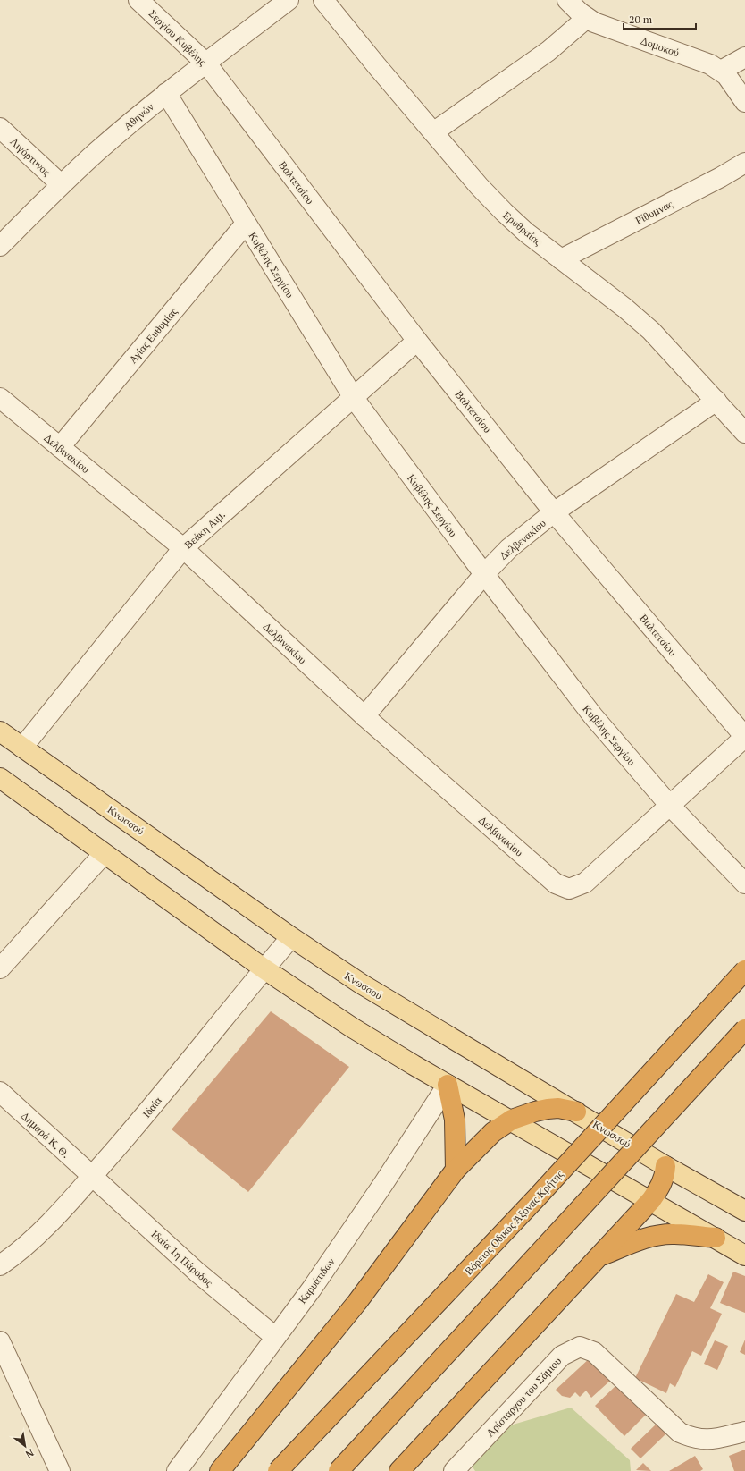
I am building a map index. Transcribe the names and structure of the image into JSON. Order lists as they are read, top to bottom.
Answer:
{
  "streets": {
    "highway": ["Βόρειος Οδικός Άξονας Κρήτης"],
    "main road": ["Κνωσσού"],
    "street": [
      "Σεργίου Κυβέλης",
      "Δομοκού",
      "Αθηνών",
      "Λιγόρτυνος",
      "Βαλτετσίου",
      "Ρίθυμνας",
      "Ερυθραίας",
      "Κυβέλης Σεργίου",
      "Αγίας Ευθυμίας",
      "Δελβινακίου",
      "Βεάκη Αιμ.",
      "Δελβενακίου",
      "Ιδαία",
      "Δημαρά Κ. Θ.",
      "Ιδαία 1η Πάροδος",
      "Καρυάτιδων",
      "Αρίσταρχου του Σάμιου"
    ]
  },
  "crossings": [
    ["Σεργίου Κυβέλης", "Αθηνών"],
    ["Σεργίου Κυβέλης", "Βαλτετσίου"],
    ["Αθηνών", "Λιγόρτυνος"],
    ["Αθηνών", "Βαλτετσίου"],
    ["Αθηνών", "Κυβέλης Σεργίου"],
    ["Βαλτετσίου", "Βεάκη Αιμ."],
    ["Βαλτετσίου", "Δελβενακίου"],
    ["Ρίθυμνας", "Ερυθραίας"],
    ["Ερυθραίας", "Δελβενακίου"],
    ["Κυβέλης Σεργίου", "Αγίας Ευθυμίας"],
    ["Κυβέλης Σεργίου", "Δελβινακίου"],
    ["Κυβέλης Σεργίου", "Βεάκη Αιμ."],
    ["Κυβέλης Σεργίου", "Δελβενακίου"],
    ["Αγίας Ευθυμίας", "Δελβινακίου"],
    ["Δελβινακίου", "Βεάκη Αιμ."],
    ["Δελβινακίου", "Δελβενακίου"],
    ["Βεάκη Αιμ.", "Κνωσσού"],
    ["Κνωσσού", "Ιδαία"],
    ["Ιδαία", "Δημαρά Κ. Θ."],
    ["Ιδαία", "Ιδαία 1η Πάροδος"],
    ["Δημαρά Κ. Θ.", "Ιδαία 1η Πάροδος"],
    ["Ιδαία 1η Πάροδος", "Καρυάτιδων"]
  ],
  "scale_bar": "20 m",
  "north": "bottom right"
}
